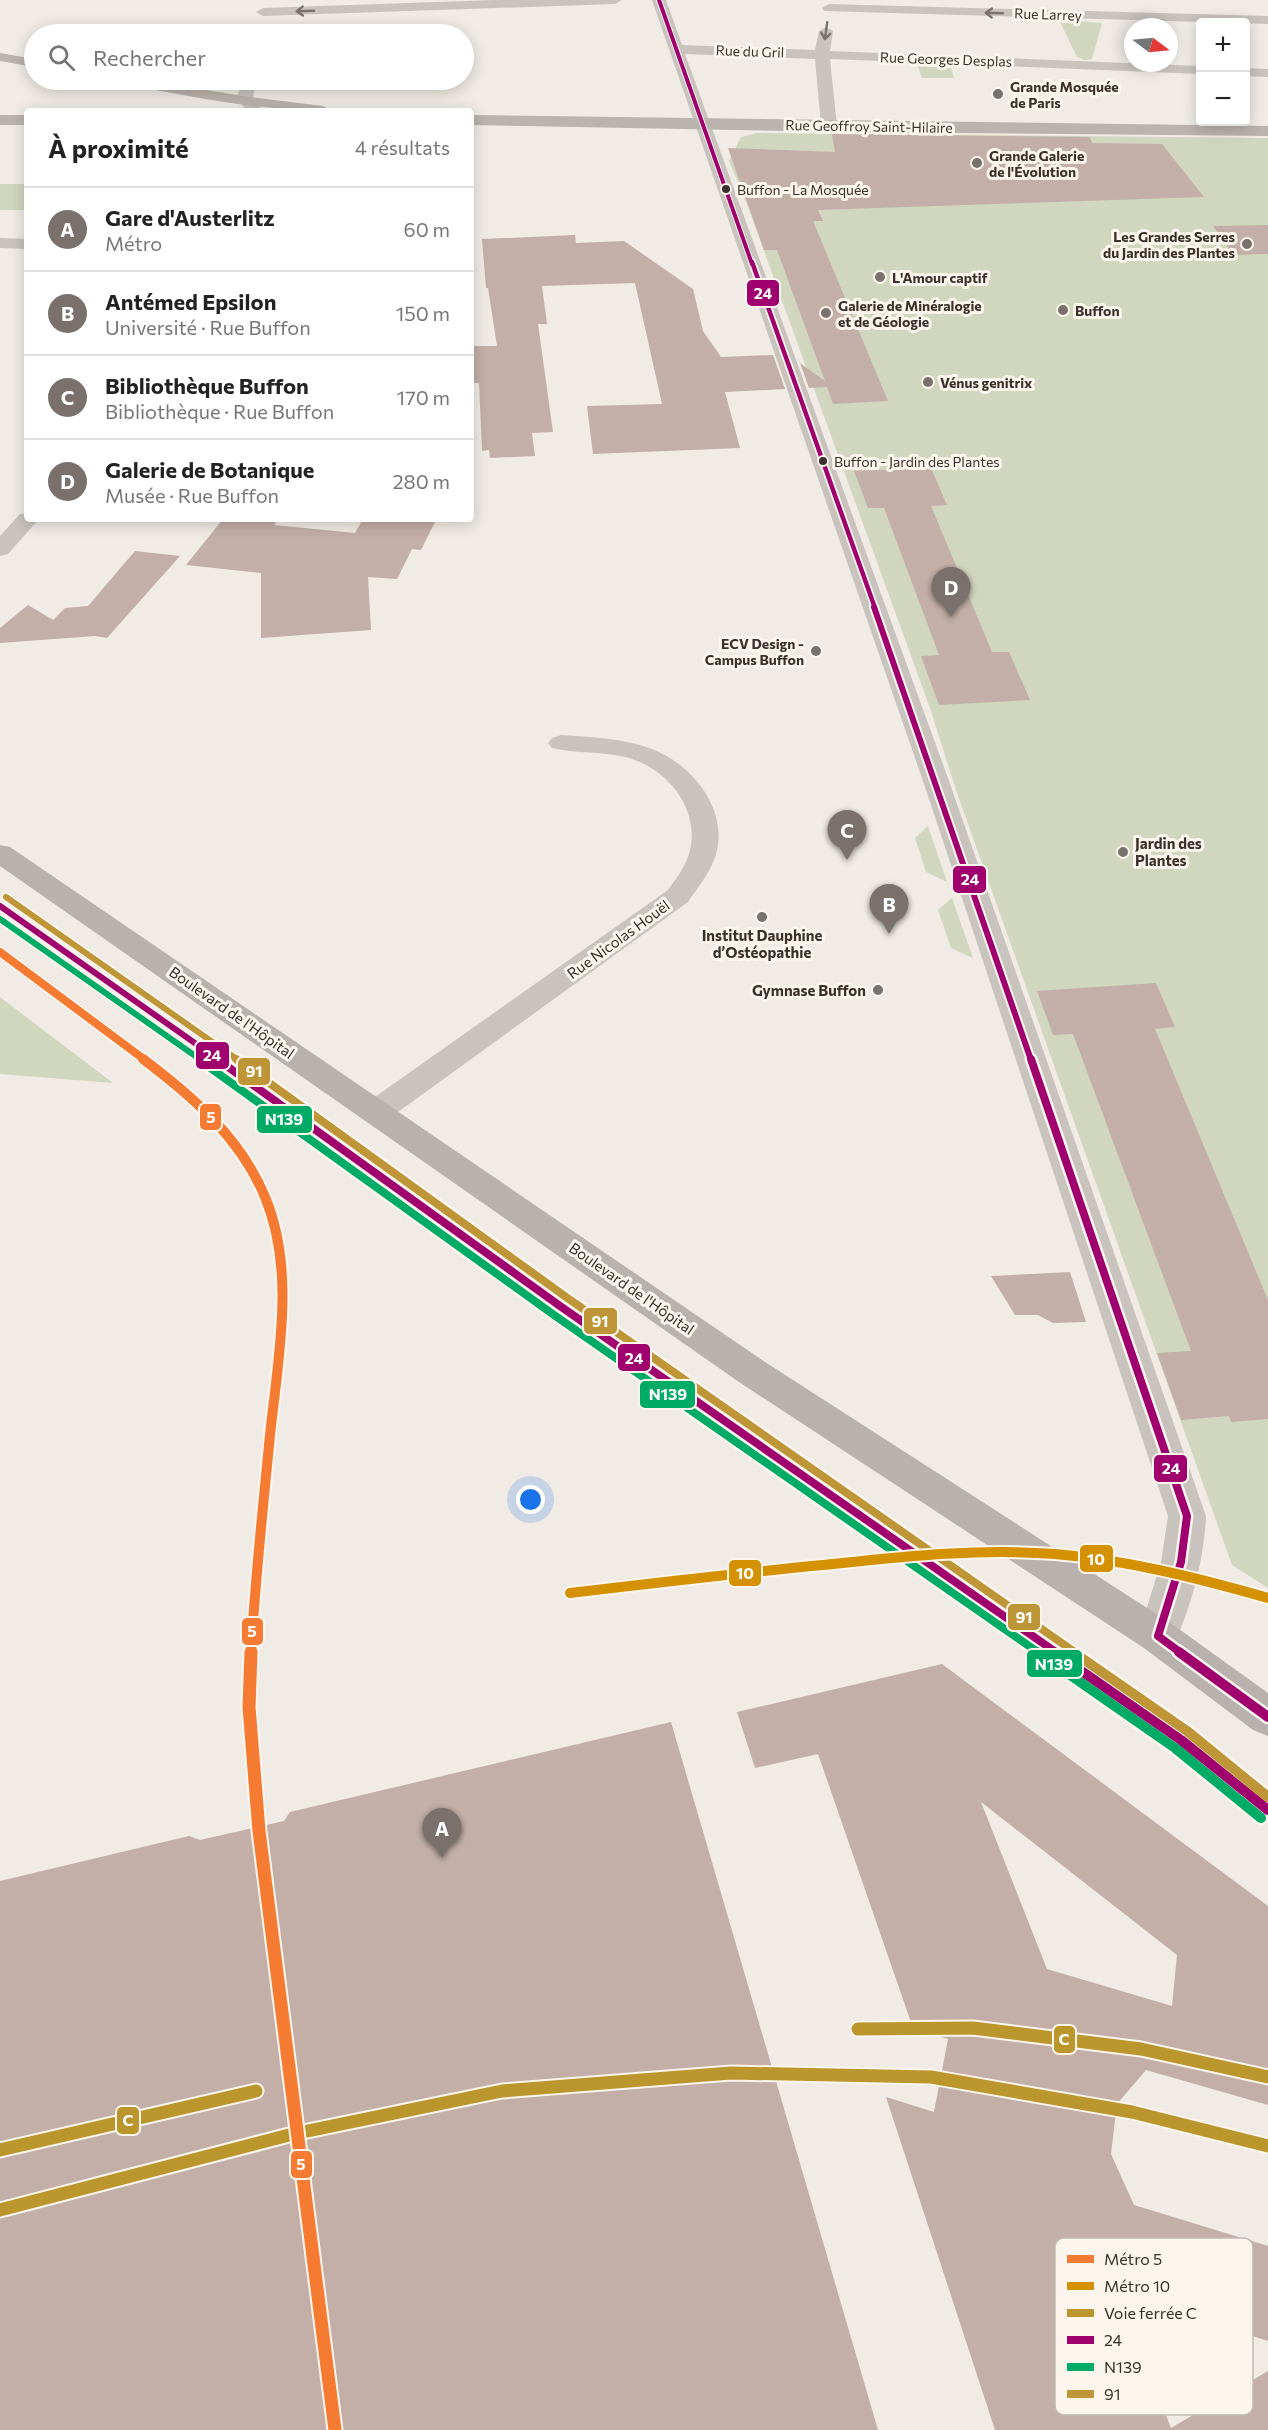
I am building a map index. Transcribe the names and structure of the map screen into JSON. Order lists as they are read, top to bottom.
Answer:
{
  "streets": {
    "main road": ["Boulevard de l'Hôpital"],
    "street": [
      "Rue Larrey",
      "Rue du Gril",
      "Rue Georges Desplas",
      "Rue Geoffroy Saint-Hilaire",
      "Rue Nicolas Houël"
    ]
  },
  "crossings": [
    ["Rue du Gril", "Rue Georges Desplas"],
    ["Rue Nicolas Houël", "Boulevard de l'Hôpital"]
  ],
  "one_way": ["Rue Larrey"],
  "places": [
    "Grande Mosquée de Paris",
    "Grande Galerie de l'Évolution",
    "Buffon - La Mosquée",
    "Les Grandes Serres du Jardin des Plantes",
    "L'Amour captif",
    "Buffon",
    "Galerie de Minéralogie et de Géologie",
    "Vénus genitrix",
    "Buffon - Jardin des Plantes",
    "ECV Design - Campus Buffon",
    "Jardin des Plantes",
    "Institut Dauphine d’Ostéopathie",
    "Gymnase Buffon"
  ],
  "lines": [
    "transit line 24",
    "transit line 91",
    "transit line N139",
    "metro line 5",
    "metro line 10",
    "rail line C"
  ],
  "legend": [
    "Métro 5",
    "Métro 10",
    "Voie ferrée C",
    "24",
    "N139",
    "91"
  ],
  "north": "right",
  "page": {
    "map_buttons": ["+", "−"],
    "search": "Rechercher",
    "heading": ["À proximité", "4 résultats"],
    "list": [
      {
        "mark": "A",
        "name": "Gare d'Austerlitz",
        "note": "Métro",
        "value": "60 m"
      },
      {
        "mark": "B",
        "name": "Antémed Epsilon",
        "note": "Université · Rue Buffon",
        "value": "150 m"
      },
      {
        "mark": "C",
        "name": "Bibliothèque Buffon",
        "note": "Bibliothèque · Rue Buffon",
        "value": "170 m"
      },
      {
        "mark": "D",
        "name": "Galerie de Botanique",
        "note": "Musée · Rue Buffon",
        "value": "280 m"
      }
    ],
    "pins": [
      "D",
      "C",
      "B",
      "A"
    ]
  }
}
